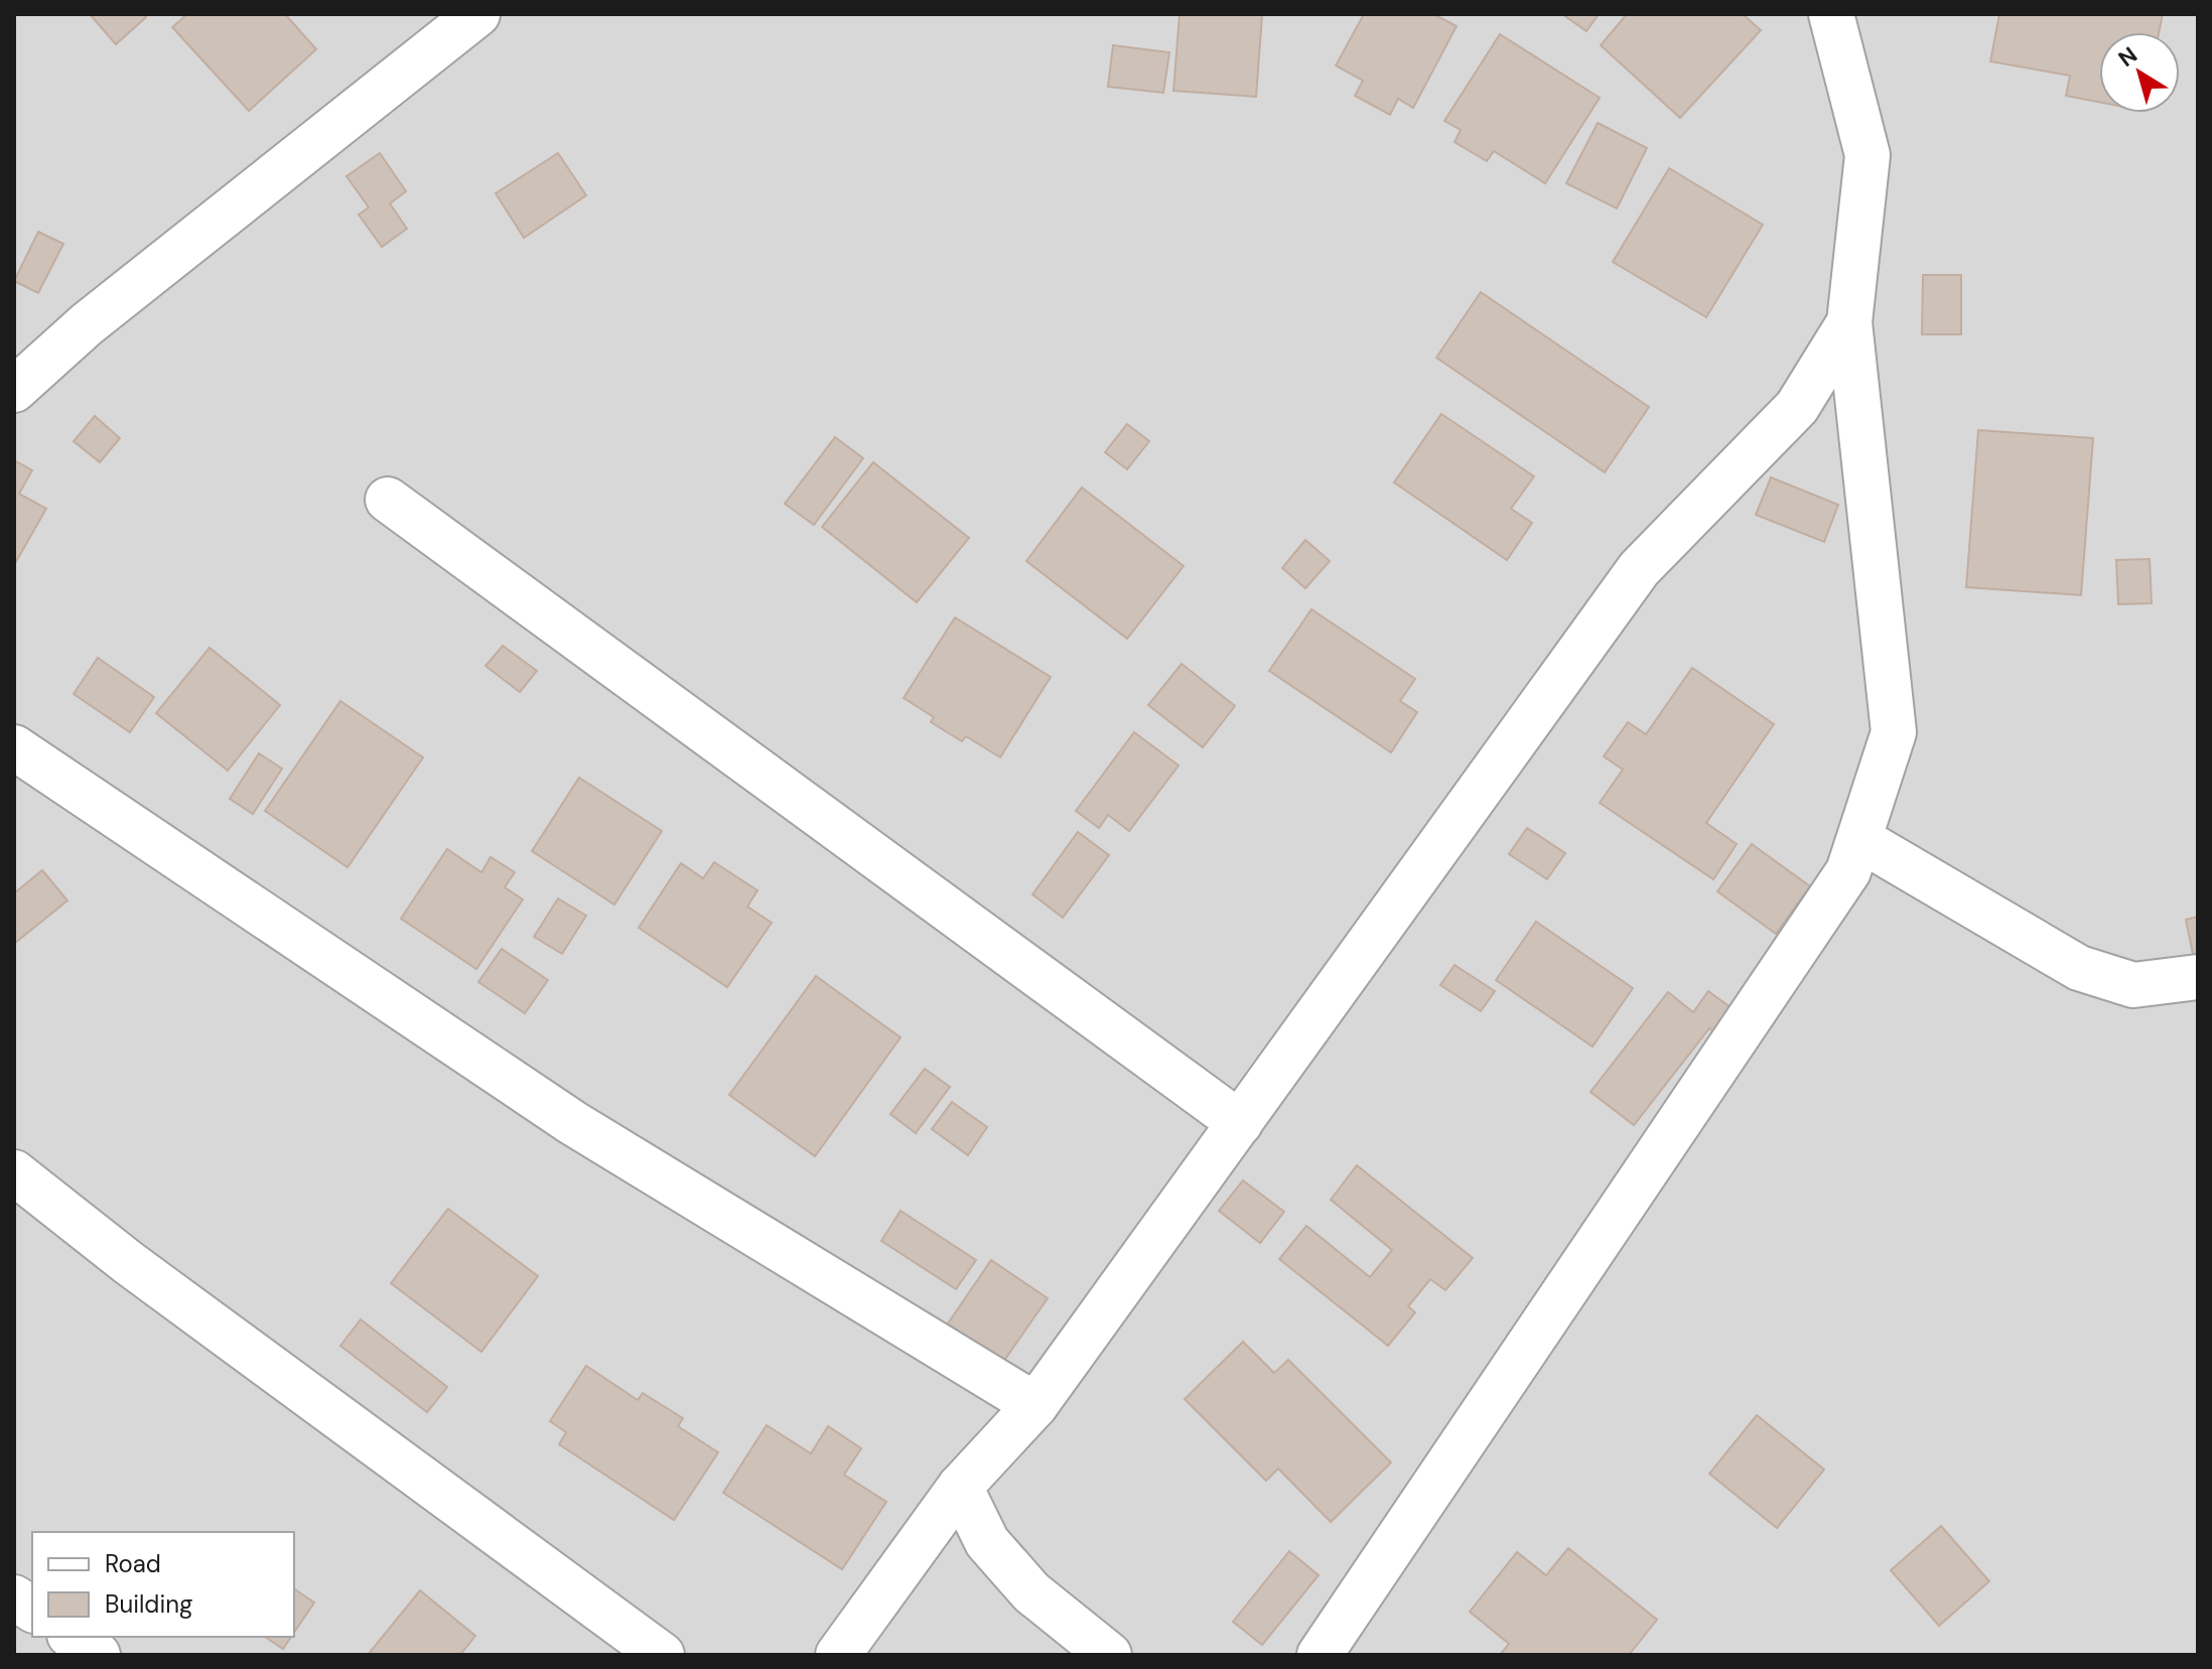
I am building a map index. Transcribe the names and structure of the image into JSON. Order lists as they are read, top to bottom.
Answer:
{
  "legend": ["Road", "Building"],
  "north": "top left"
}
